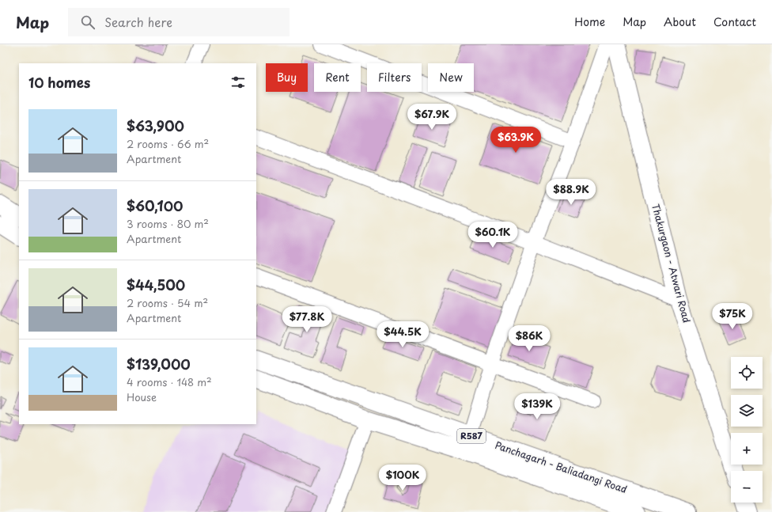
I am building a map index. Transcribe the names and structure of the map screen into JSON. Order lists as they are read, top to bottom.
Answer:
{
  "streets": {
    "main road": ["Thakurgaon - Atwari Road", "R587", "Panchagarh - Baliadangi Road"]
  },
  "page": {
    "header": "Map",
    "search": "Search here",
    "nav": [
      "Home",
      "Map",
      "About",
      "Contact"
    ],
    "chip": [
      "Buy",
      "Rent",
      "Filters",
      "New"
    ],
    "heading": "10 homes",
    "list": [
      {
        "name": "$63,900",
        "note": "2 rooms · 66 m² · Apartment"
      },
      {
        "name": "$60,100",
        "note": "3 rooms · 80 m² · Apartment"
      },
      {
        "name": "$44,500",
        "note": "2 rooms · 54 m² · Apartment"
      },
      {
        "name": "$139,000",
        "note": "4 rooms · 148 m² · House"
      }
    ],
    "price": [
      "$67.9K",
      "$63.9K",
      "$88.9K",
      "$60.1K",
      "$75K",
      "$77.8K",
      "$44.5K",
      "$86K",
      "$139K",
      "$100K"
    ],
    "map_buttons": ["+", "−"]
  }
}
